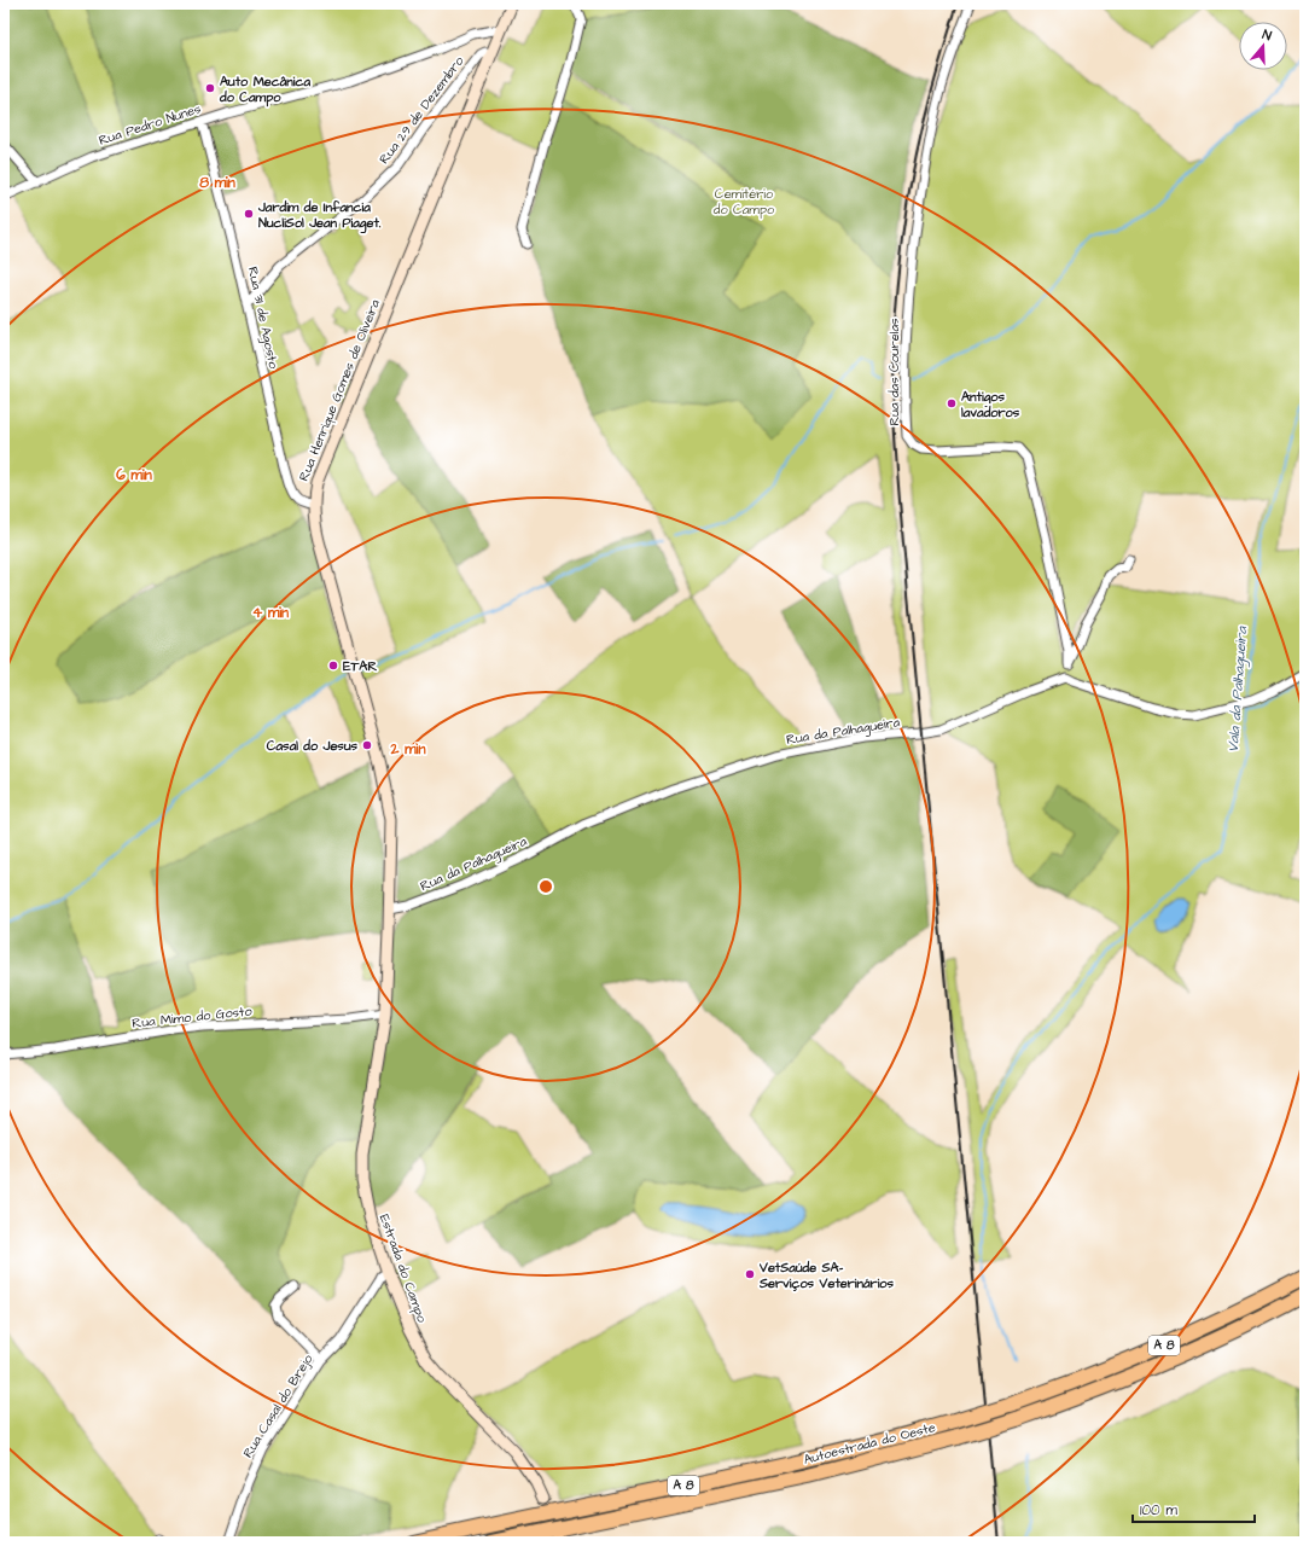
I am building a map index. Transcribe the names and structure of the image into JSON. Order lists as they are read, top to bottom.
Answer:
{
  "streets": {
    "highway": ["A 8", "Autoestrada do Oeste"],
    "street": [
      "Rua 29 de Dezembro",
      "Rua Pedro Nunes",
      "Rua 31 de Agosto",
      "Rua das Courelas",
      "Rua Henrique Gomes de Oliveira",
      "Rua da Palhagueira",
      "Rua Mimo do Gosto",
      "Estrada do Campo",
      "Rua Casal do Brejo"
    ]
  },
  "crossings": [
    ["Rua 29 de Dezembro", "Rua 31 de Agosto"],
    ["Rua 29 de Dezembro", "Rua Henrique Gomes de Oliveira"],
    ["Rua Pedro Nunes", "Rua 31 de Agosto"],
    ["Rua Pedro Nunes", "Rua Henrique Gomes de Oliveira"],
    ["Rua 31 de Agosto", "Rua Henrique Gomes de Oliveira"],
    ["Rua Henrique Gomes de Oliveira", "Rua da Palhagueira"],
    ["Rua Henrique Gomes de Oliveira", "Estrada do Campo"],
    ["Rua Mimo do Gosto", "Estrada do Campo"],
    ["Estrada do Campo", "Rua Casal do Brejo"]
  ],
  "water": ["Vala da Palhagueira"],
  "parks": ["Cemitério do Campo"],
  "places": [
    "Auto Mecânica do Campo",
    "Jardim de Infancia NucliSol Jean Piaget.",
    "Antigos lavadoros",
    "ETAR",
    "Casal do Jesus",
    "VetSaúde SA- Serviços Veterinários"
  ],
  "scale_bar": "100 m",
  "north": "top",
  "rings": [
    "8 min",
    "6 min",
    "4 min",
    "2 min"
  ]
}
